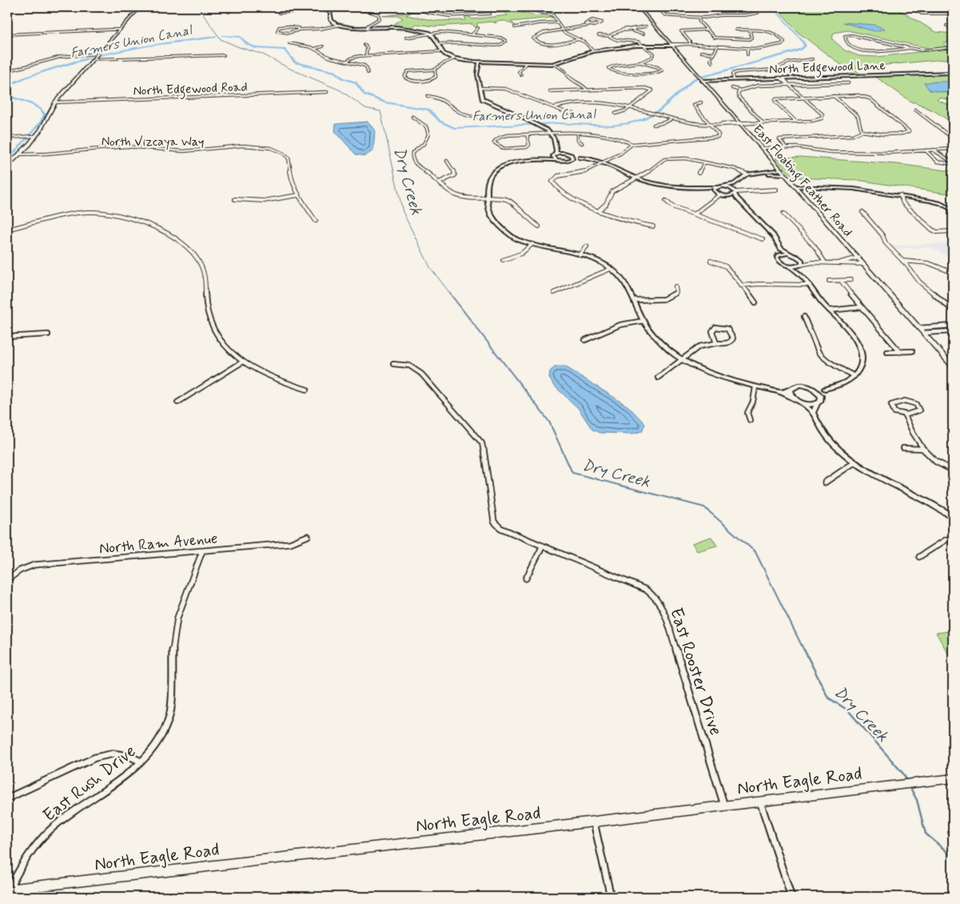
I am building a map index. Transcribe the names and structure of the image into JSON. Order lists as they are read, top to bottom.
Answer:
{
  "streets": {
    "main road": ["East Floating Feather Road", "North Eagle Road"],
    "street": [
      "North Edgewood Lane",
      "North Edgewood Road",
      "North Vizcaya Way",
      "North Ram Avenue",
      "East Rooster Drive",
      "East Rush Drive"
    ]
  },
  "crossings": [
    ["North Edgewood Lane", "East Floating Feather Road"],
    ["North Ram Avenue", "East Rush Drive"],
    ["East Rooster Drive", "North Eagle Road"],
    ["North Eagle Road", "East Rush Drive"]
  ],
  "water": ["Farmers Union Canal", "Dry Creek"]
}
